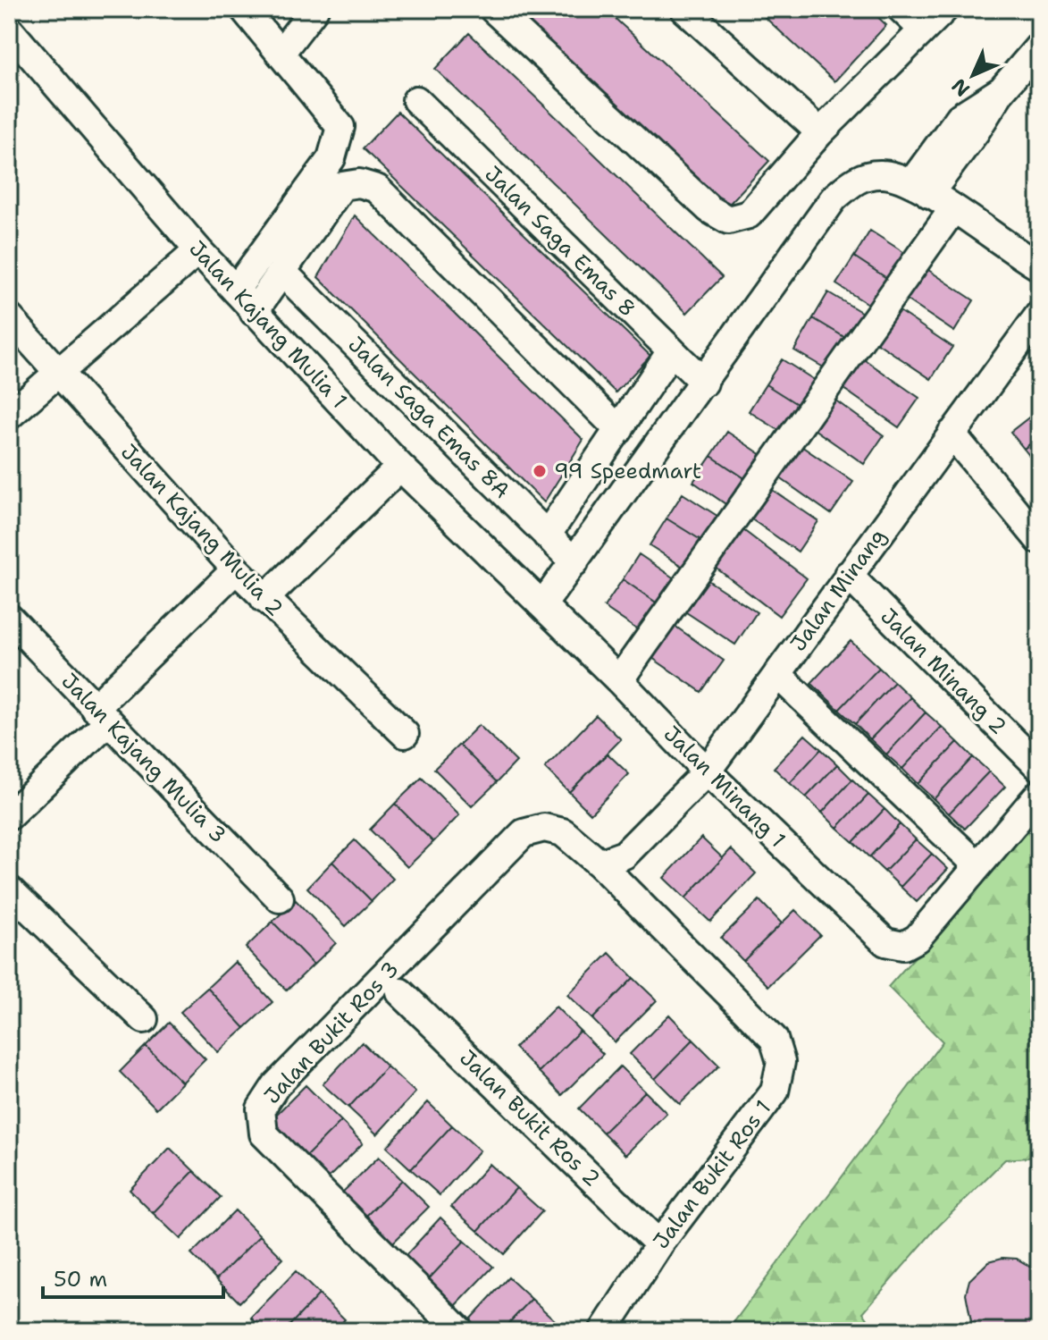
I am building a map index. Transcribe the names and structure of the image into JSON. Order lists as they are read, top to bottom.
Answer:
{
  "streets": {
    "street": [
      "Jalan Saga Emas 8",
      "Jalan Kajang Mulia 1",
      "Jalan Saga Emas 8A",
      "Jalan Kajang Mulia 2",
      "Jalan Minang",
      "Jalan Minang 2",
      "Jalan Kajang Mulia 3",
      "Jalan Minang 1",
      "Jalan Bukit Ros 3",
      "Jalan Bukit Ros 2",
      "Jalan Bukit Ros 1"
    ]
  },
  "crossings": [
    ["Jalan Kajang Mulia 1", "Jalan Minang 1"],
    ["Jalan Minang", "Jalan Minang 2"],
    ["Jalan Minang", "Jalan Minang 1"],
    ["Jalan Minang", "Jalan Bukit Ros 3"],
    ["Jalan Minang", "Jalan Bukit Ros 1"],
    ["Jalan Bukit Ros 3", "Jalan Bukit Ros 1"],
    ["Jalan Bukit Ros 2", "Jalan Bukit Ros 1"]
  ],
  "places": ["99 Speedmart"],
  "scale_bar": "50 m",
  "north": "bottom left"
}
